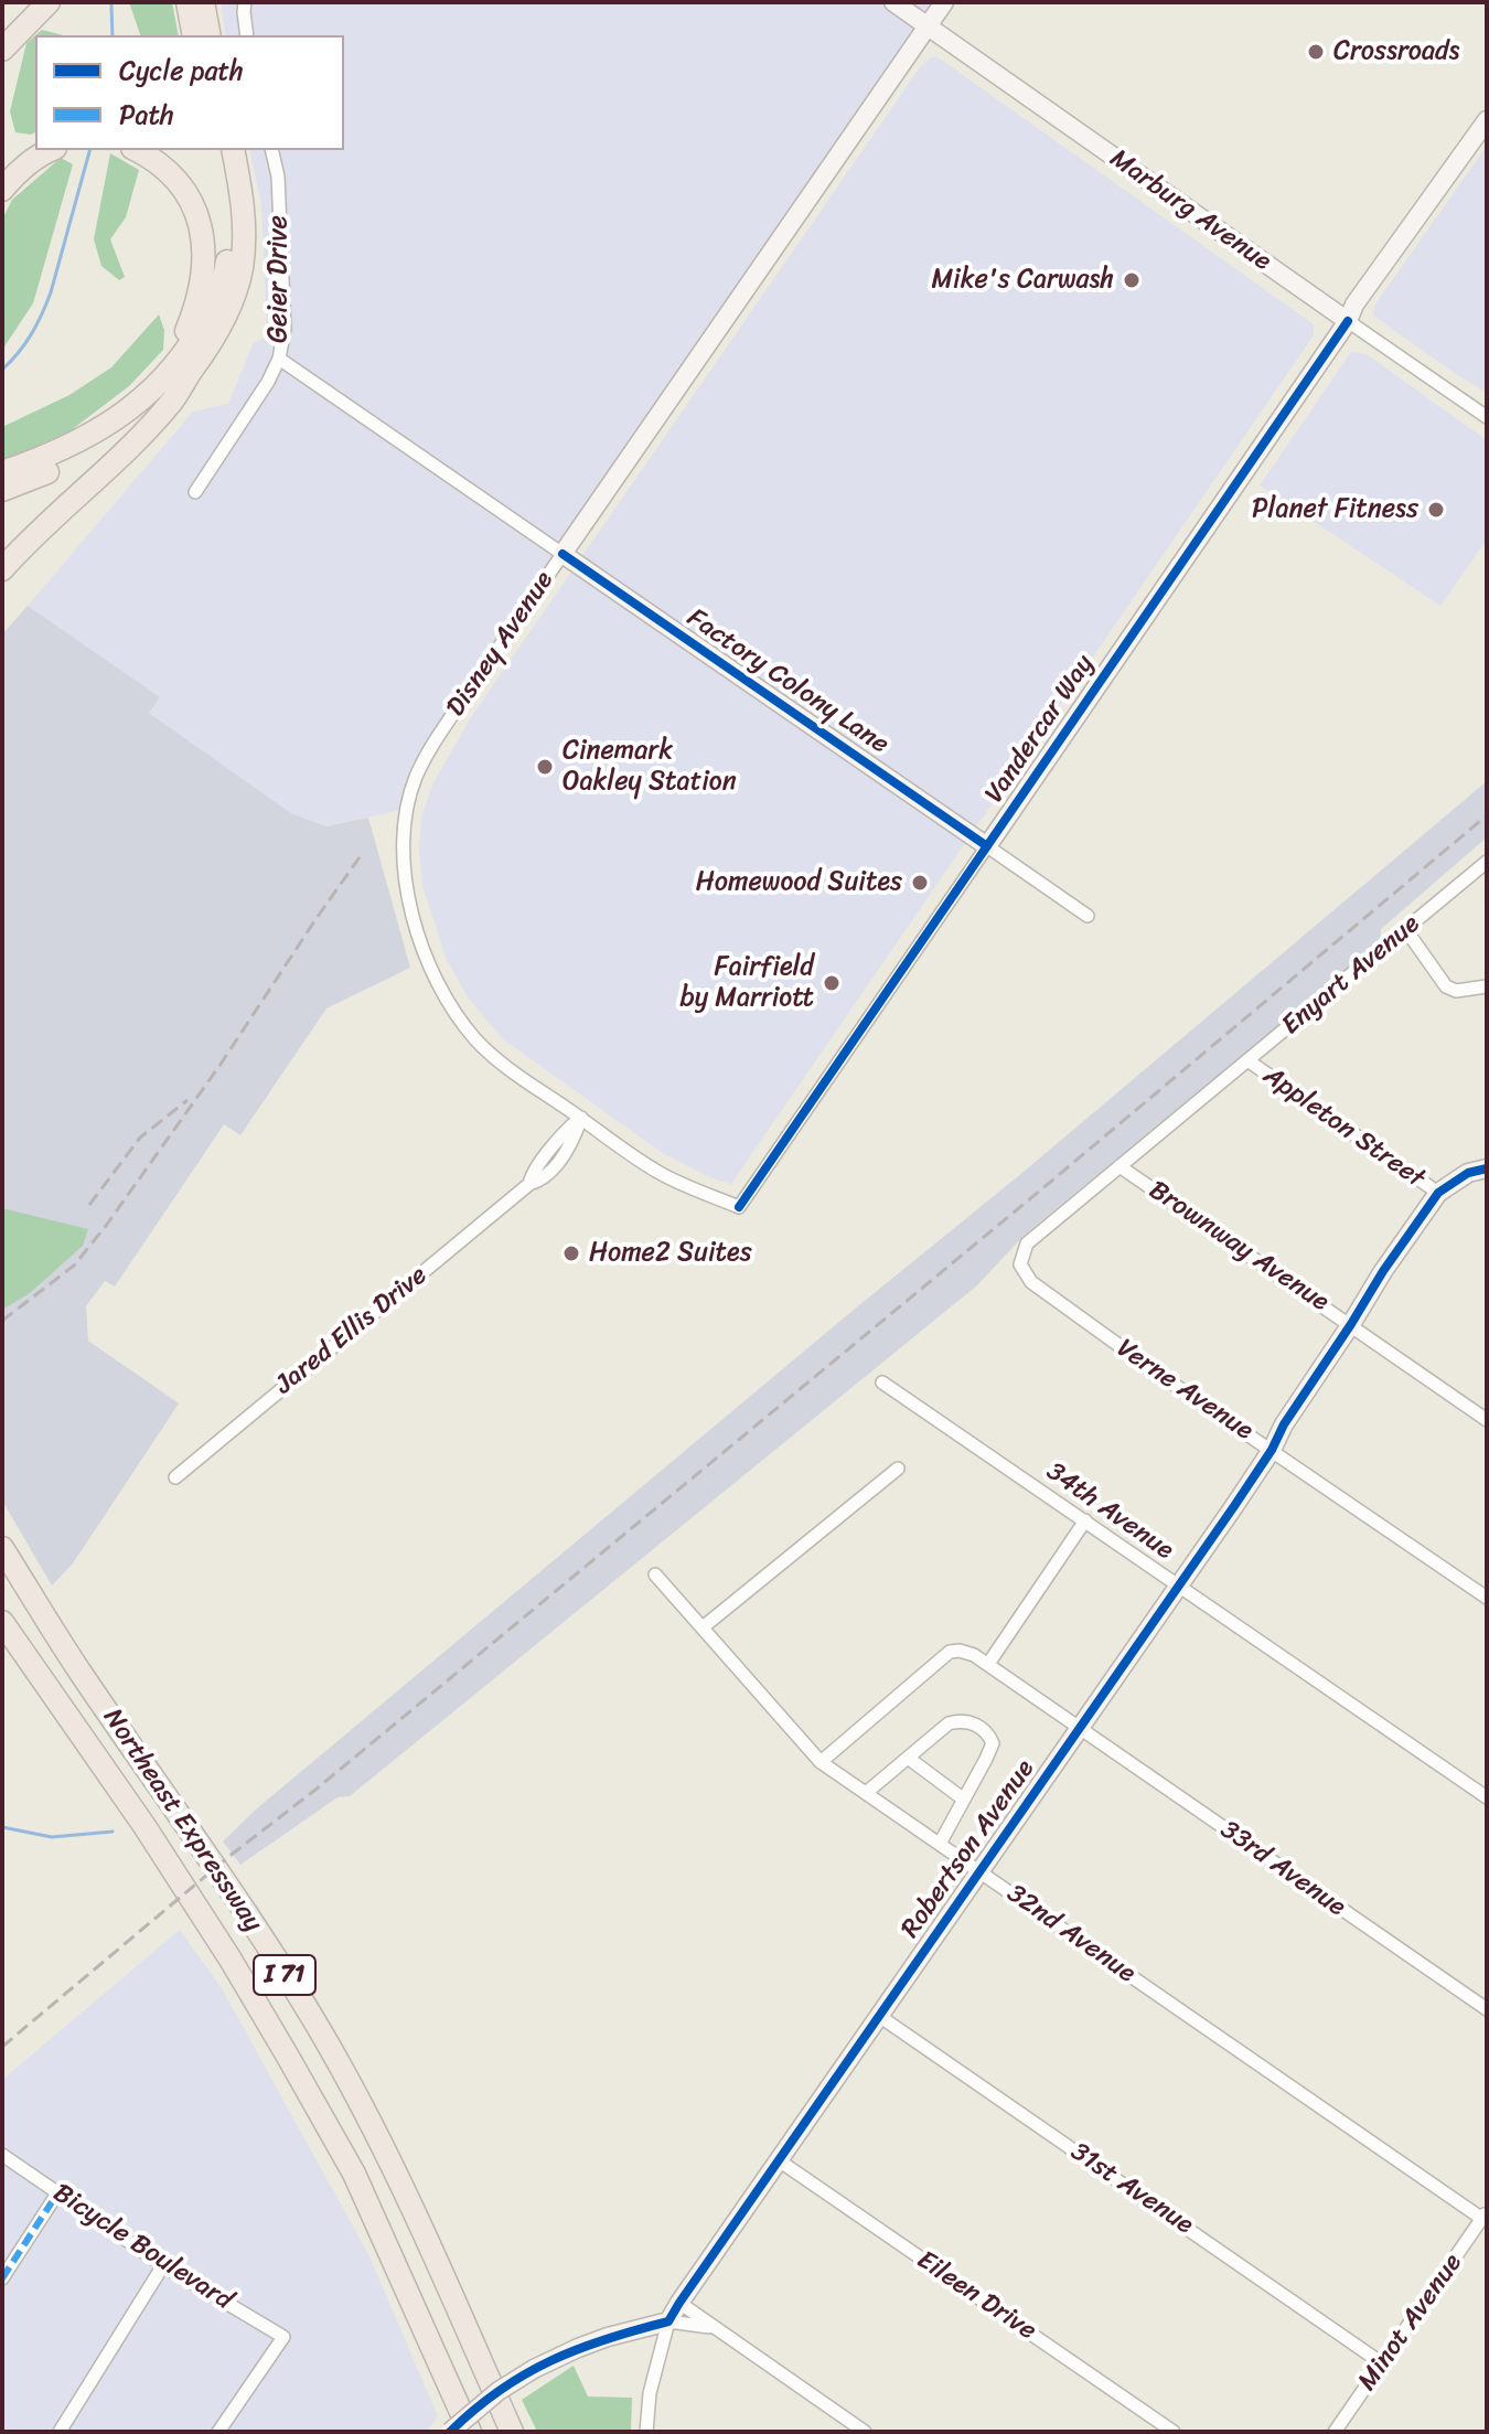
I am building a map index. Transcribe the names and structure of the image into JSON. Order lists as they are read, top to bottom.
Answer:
{
  "streets": {
    "highway": ["Northeast Expressway", "I 71"],
    "street": [
      "Marburg Avenue",
      "Geier Drive",
      "Disney Avenue",
      "Factory Colony Lane",
      "Vandercar Way",
      "Enyart Avenue",
      "Appleton Street",
      "Brownway Avenue",
      "Jared Ellis Drive",
      "Verne Avenue",
      "34th Avenue",
      "Robertson Avenue",
      "33rd Avenue",
      "32nd Avenue",
      "31st Avenue",
      "Bicycle Boulevard",
      "Eileen Drive",
      "Minot Avenue"
    ]
  },
  "crossings": [
    ["Marburg Avenue", "Disney Avenue"],
    ["Marburg Avenue", "Vandercar Way"],
    ["Disney Avenue", "Factory Colony Lane"],
    ["Disney Avenue", "Vandercar Way"],
    ["Disney Avenue", "Jared Ellis Drive"],
    ["Factory Colony Lane", "Vandercar Way"],
    ["Enyart Avenue", "Appleton Street"],
    ["Enyart Avenue", "Brownway Avenue"],
    ["Enyart Avenue", "Verne Avenue"],
    ["Appleton Street", "Robertson Avenue"],
    ["Brownway Avenue", "Robertson Avenue"],
    ["Verne Avenue", "Robertson Avenue"],
    ["34th Avenue", "Robertson Avenue"],
    ["Robertson Avenue", "33rd Avenue"],
    ["Robertson Avenue", "32nd Avenue"],
    ["Robertson Avenue", "31st Avenue"],
    ["Robertson Avenue", "Eileen Drive"],
    ["32nd Avenue", "Minot Avenue"],
    ["31st Avenue", "Minot Avenue"]
  ],
  "places": [
    "Crossroads",
    "Mike's Carwash",
    "Planet Fitness",
    "Cinemark Oakley Station",
    "Homewood Suites",
    "Fairfield by Marriott",
    "Home2 Suites"
  ],
  "legend": ["Cycle path", "Path"]
}
